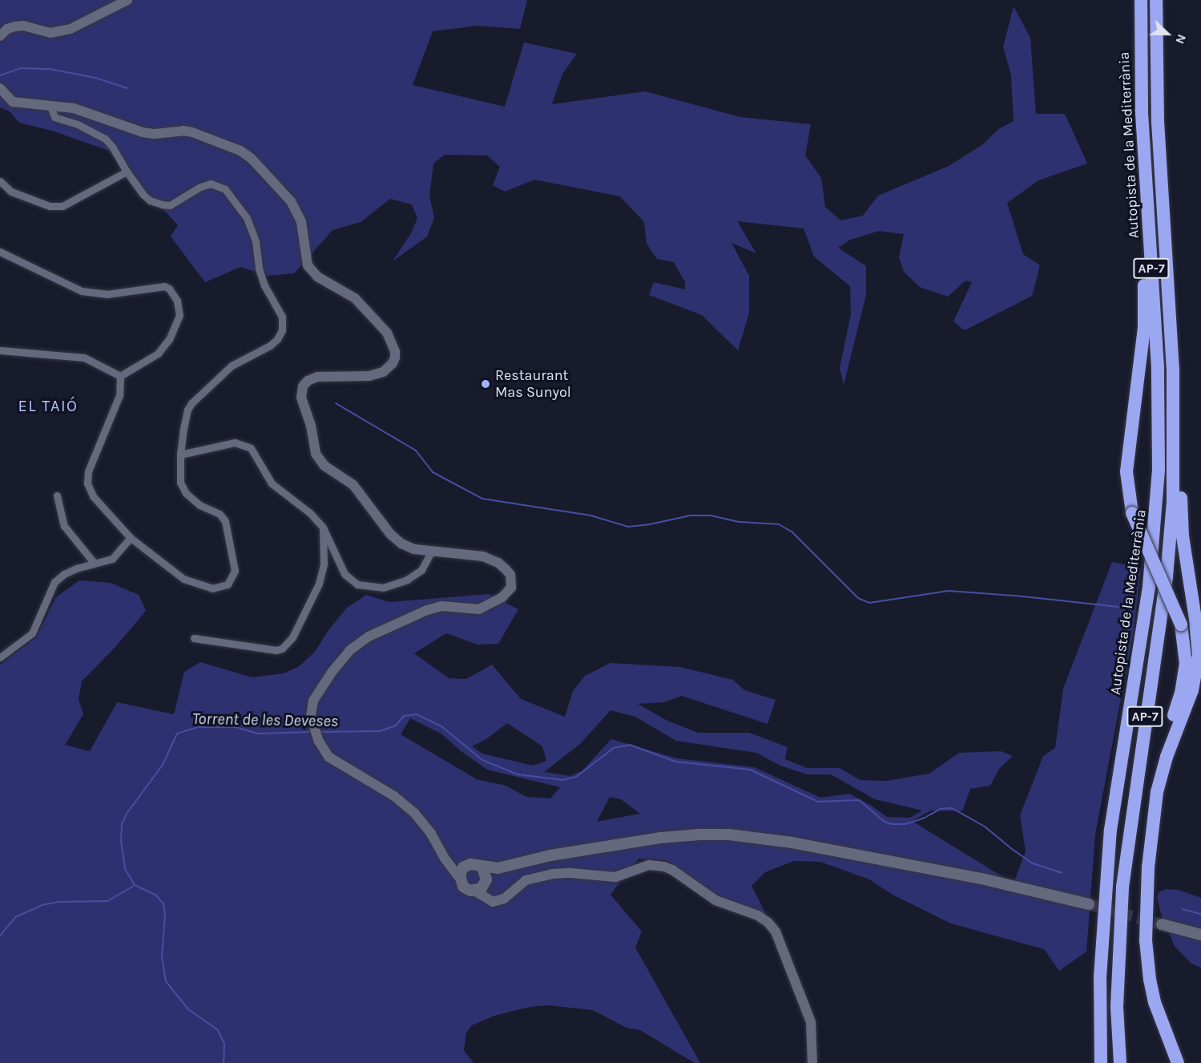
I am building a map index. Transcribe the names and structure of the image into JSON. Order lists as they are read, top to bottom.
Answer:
{
  "streets": {
    "highway": ["Autopista de la Mediterrània", "AP-7"]
  },
  "districts": ["EL TAIÓ"],
  "water": ["Torrent de les Deveses"],
  "places": ["Restaurant Mas Sunyol"],
  "north": "right"
}
